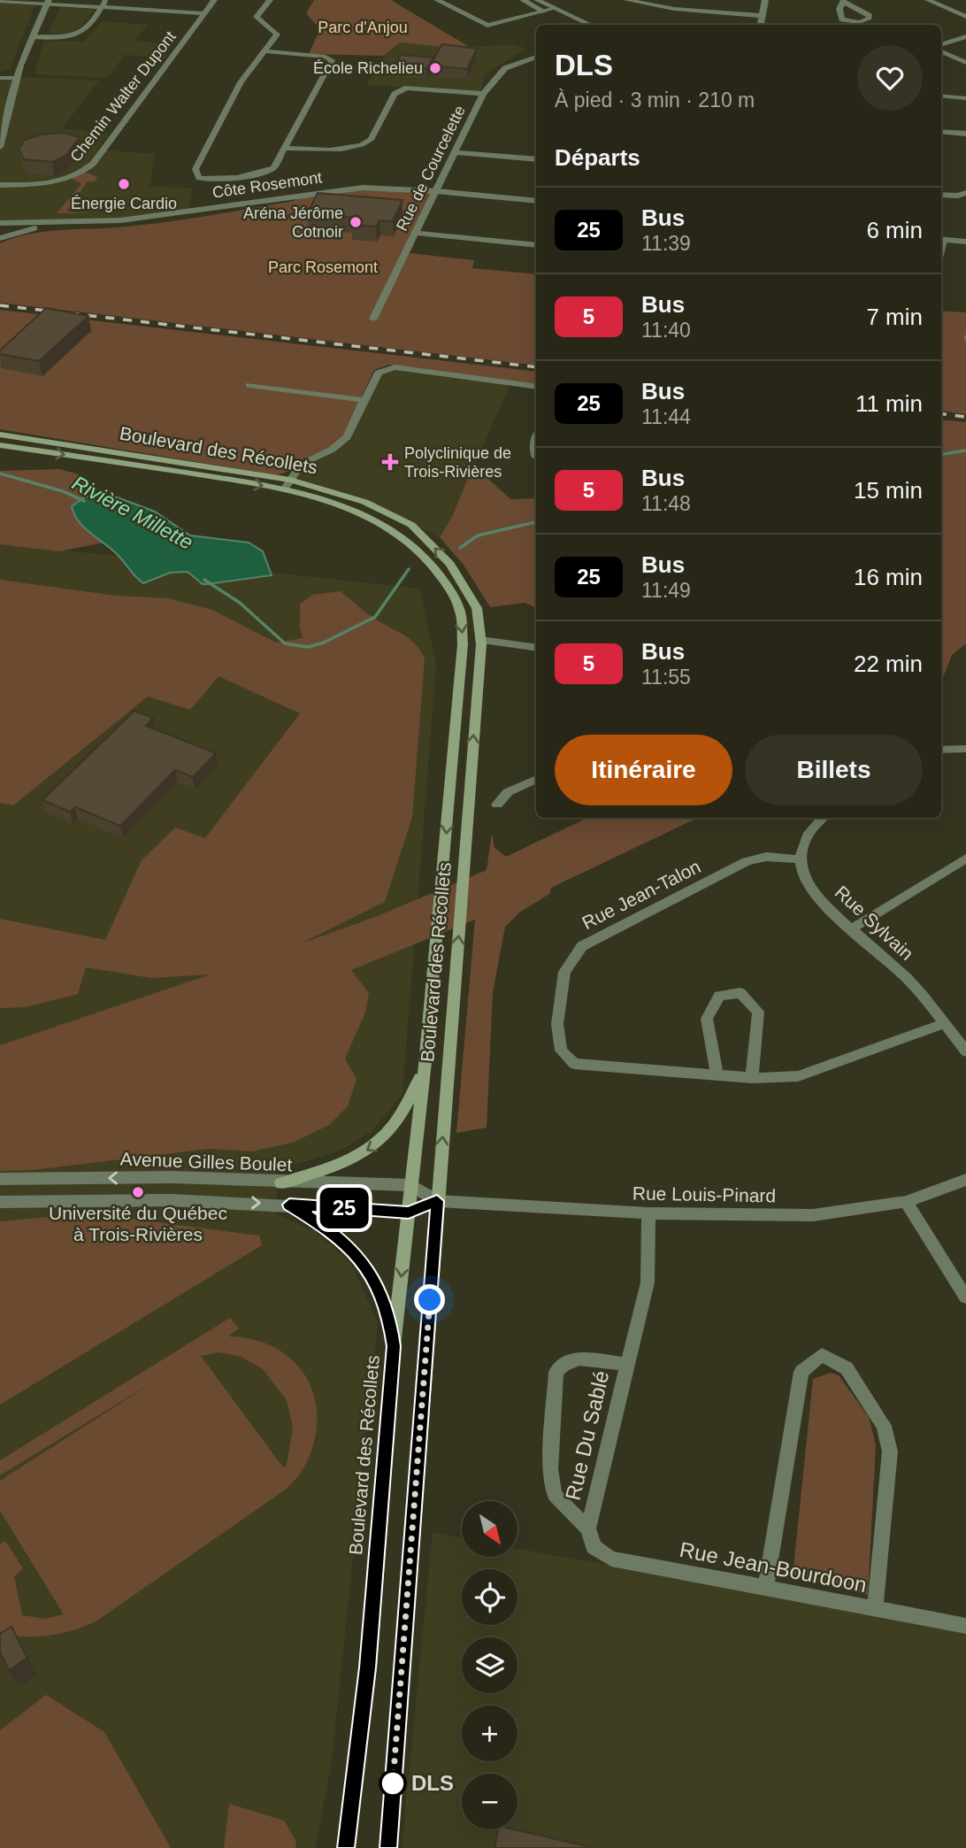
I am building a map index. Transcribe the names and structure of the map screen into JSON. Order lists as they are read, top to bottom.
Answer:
{
  "streets": {
    "main road": ["Boulevard des Récollets"],
    "street": [
      "Chemin Walter Dupont",
      "Rue de Courcelette",
      "Côte Rosemont",
      "Rue Jean-Talon",
      "Rue Sylvain",
      "Avenue Gilles Boulet",
      "Rue Louis-Pinard",
      "Rue Du Sablé",
      "Rue Jean-Bourdoon"
    ]
  },
  "crossings": [
    ["Rue de Courcelette", "Côte Rosemont"],
    ["Boulevard des Récollets", "Avenue Gilles Boulet"],
    ["Boulevard des Récollets", "Rue Louis-Pinard"],
    ["Rue Jean-Talon", "Rue Sylvain"],
    ["Avenue Gilles Boulet", "Rue Louis-Pinard"],
    ["Rue Louis-Pinard", "Rue Du Sablé"],
    ["Rue Du Sablé", "Rue Jean-Bourdoon"]
  ],
  "water": ["Rivière Millette"],
  "parks": ["Parc d'Anjou", "Parc Rosemont"],
  "places": {
    "other": [
      "École Richelieu",
      "Énergie Cardio",
      "Aréna Jérôme Cotnoir",
      "Université du Québec à Trois-Rivières",
      "DLS"
    ],
    "health": ["Polyclinique de Trois-Rivières"]
  },
  "lines": ["bus line 25"],
  "north": "bottom right",
  "page": {
    "on_map": "25",
    "heading": [
      ["DLS", "À pied · 3 min · 210 m"],
      "Départs"
    ],
    "list": [
      {
        "mark": "25",
        "name": "Bus",
        "note": "11:39",
        "value": "6 min"
      },
      {
        "mark": "5",
        "name": "Bus",
        "note": "11:40",
        "value": "7 min"
      },
      {
        "mark": "25",
        "name": "Bus",
        "note": "11:44",
        "value": "11 min"
      },
      {
        "mark": "5",
        "name": "Bus",
        "note": "11:48",
        "value": "15 min"
      },
      {
        "mark": "25",
        "name": "Bus",
        "note": "11:49",
        "value": "16 min"
      },
      {
        "mark": "5",
        "name": "Bus",
        "note": "11:55",
        "value": "22 min"
      }
    ],
    "buttons": ["Itinéraire", "Billets"],
    "map_buttons": ["+", "−"]
  }
}
